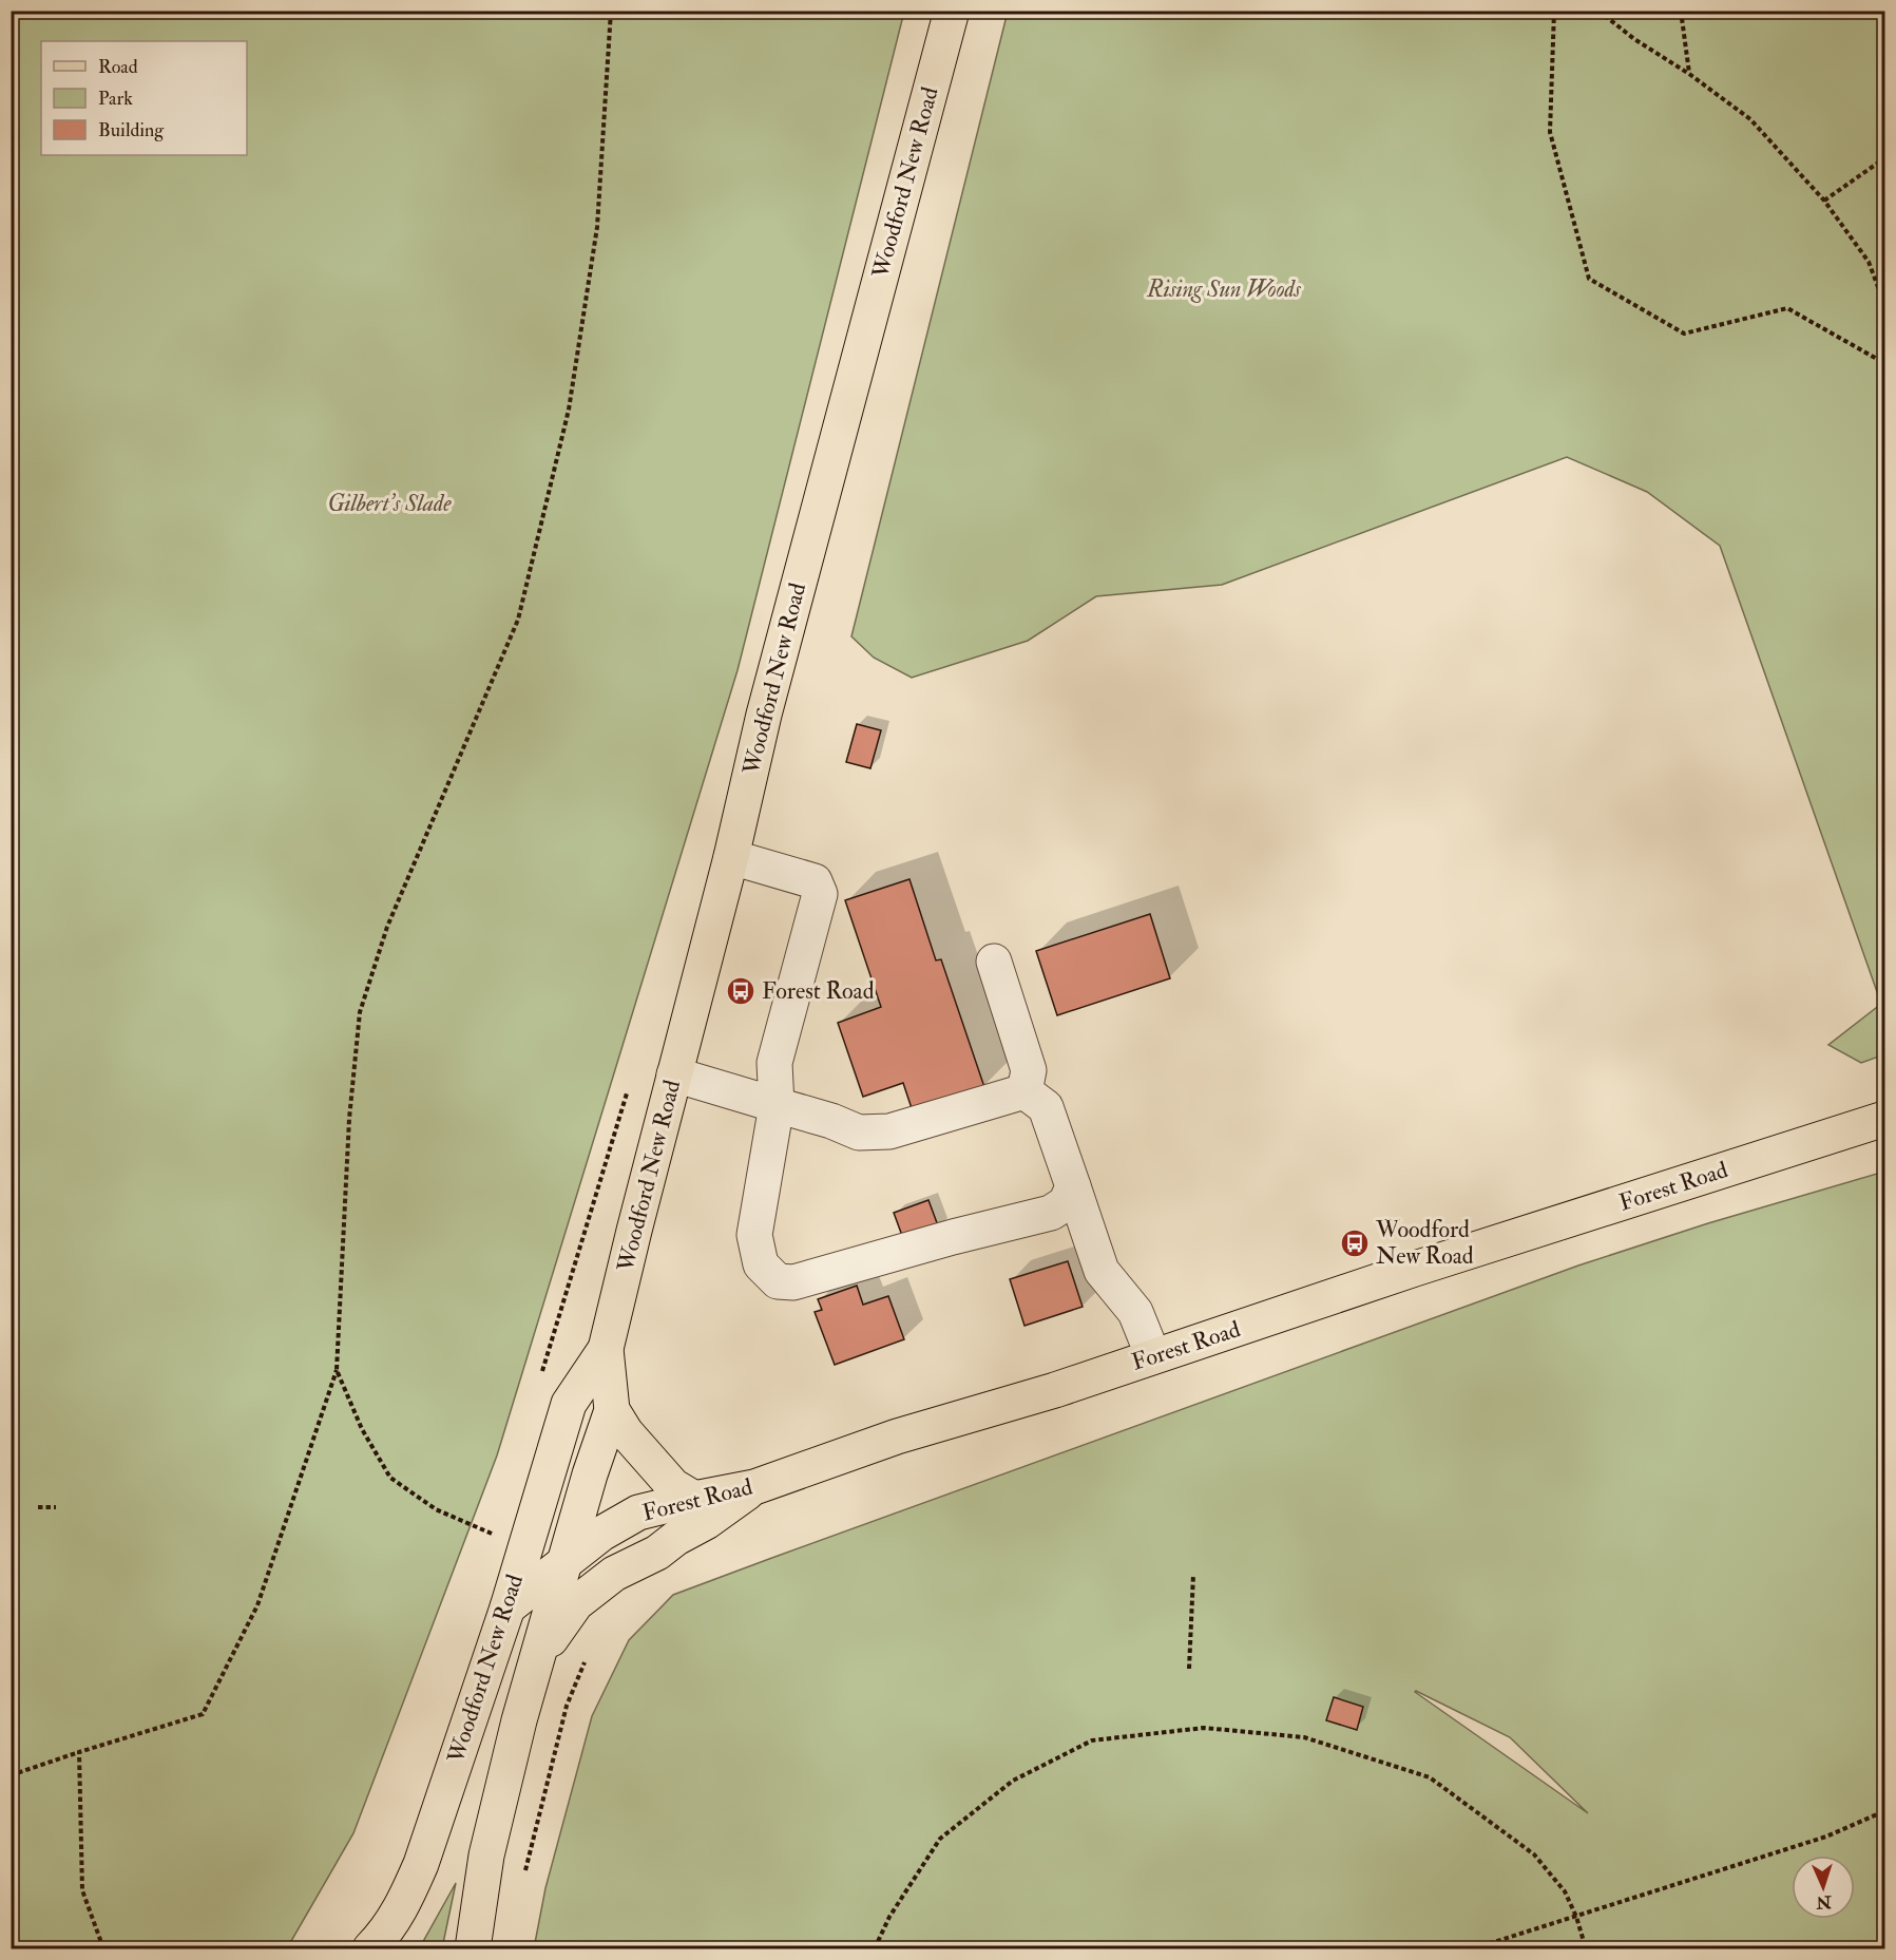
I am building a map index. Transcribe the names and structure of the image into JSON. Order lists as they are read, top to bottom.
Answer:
{
  "streets": {
    "main road": ["Woodford New Road", "Forest Road"]
  },
  "crossings": [
    ["Woodford New Road", "Forest Road"]
  ],
  "parks": ["Rising Sun Woods", "Gilbert's Slade"],
  "places": {
    "bus stop": ["Forest Road", "Woodford New Road"]
  },
  "legend": ["Road", "Park", "Building"],
  "north": "bottom"
}
